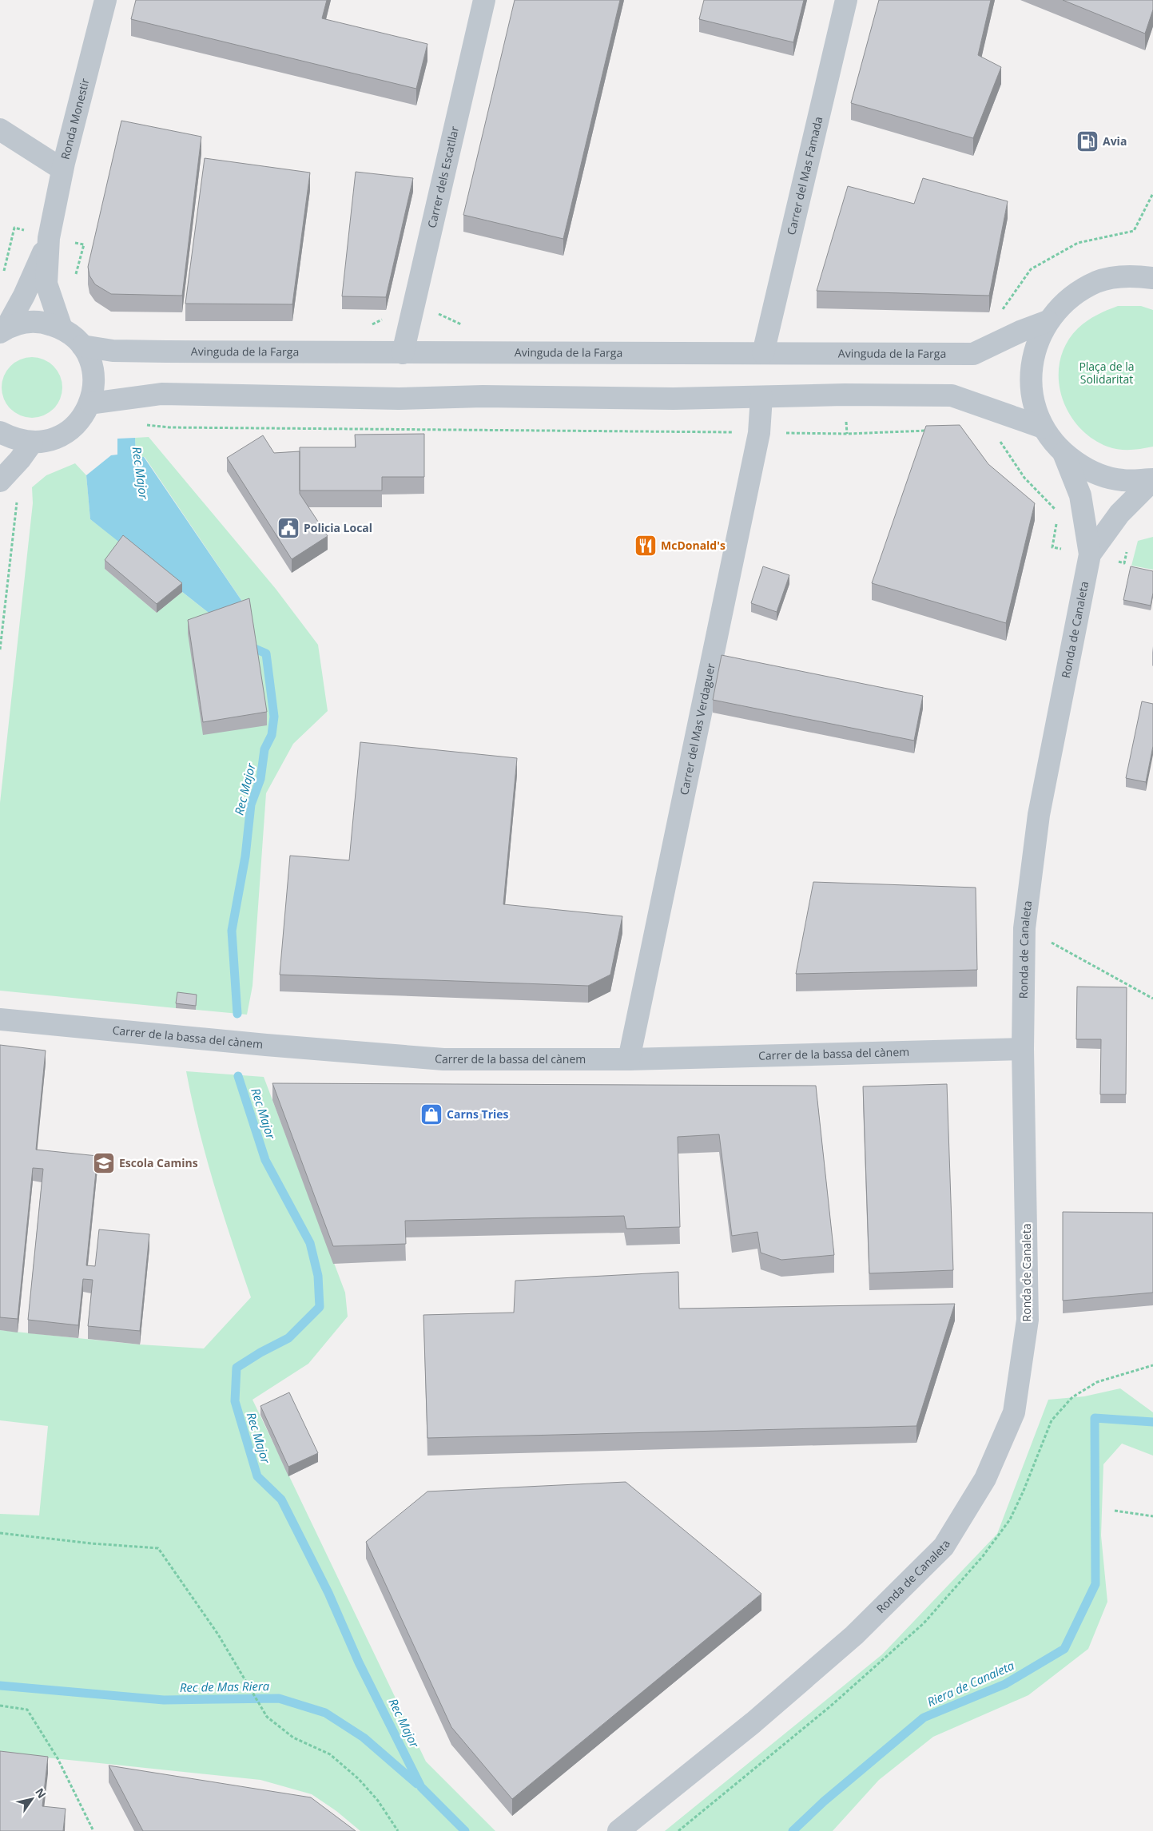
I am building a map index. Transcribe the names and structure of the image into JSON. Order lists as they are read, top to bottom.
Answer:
{
  "streets": {
    "street": [
      "Ronda Monestir",
      "Carrer dels Escatllar",
      "Carrer del Mas Famada",
      "Avinguda de la Farga",
      "Ronda de Canaleta",
      "Carrer del Mas Verdaguer",
      "Carrer de la bassa del cànem"
    ]
  },
  "crossings": [
    ["Carrer dels Escatllar", "Avinguda de la Farga"],
    ["Carrer del Mas Famada", "Avinguda de la Farga"],
    ["Ronda de Canaleta", "Carrer de la bassa del cànem"],
    ["Carrer del Mas Verdaguer", "Carrer de la bassa del cànem"]
  ],
  "water": ["Rec Major", "Riera de Canaleta", "Rec de Mas Riera"],
  "parks": ["Plaça de la Solidaritat"],
  "places": {
    "fuel station": ["Avia"],
    "public building": ["Policia Local"],
    "restaurant": ["McDonald's"],
    "shop": ["Carns Tries"],
    "school or university": ["Escola Camins"]
  },
  "north": "top right"
}
